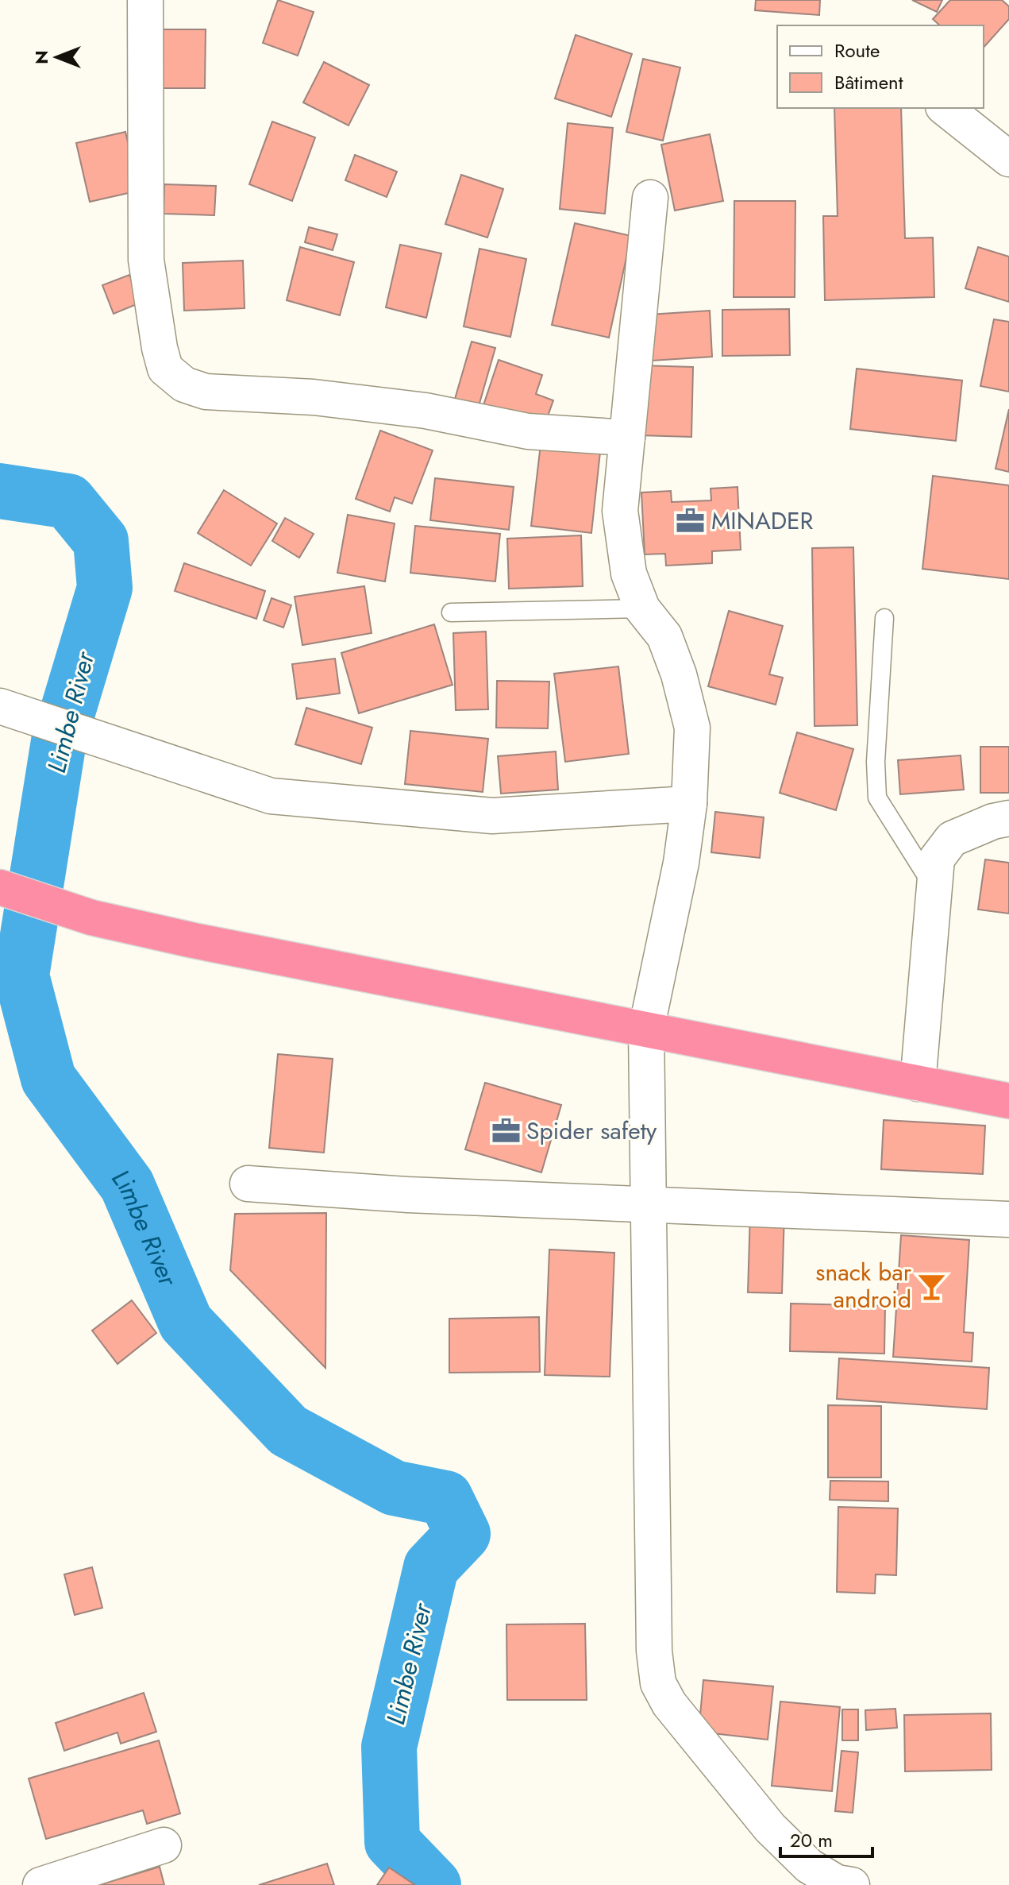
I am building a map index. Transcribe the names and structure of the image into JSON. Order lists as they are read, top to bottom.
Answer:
{
  "water": ["Limbe River"],
  "places": {
    "office": ["MINADER", "Spider safety"],
    "bar": ["snack bar android"]
  },
  "legend": ["Route", "Bâtiment"],
  "scale_bar": "20 m",
  "north": "left"
}
